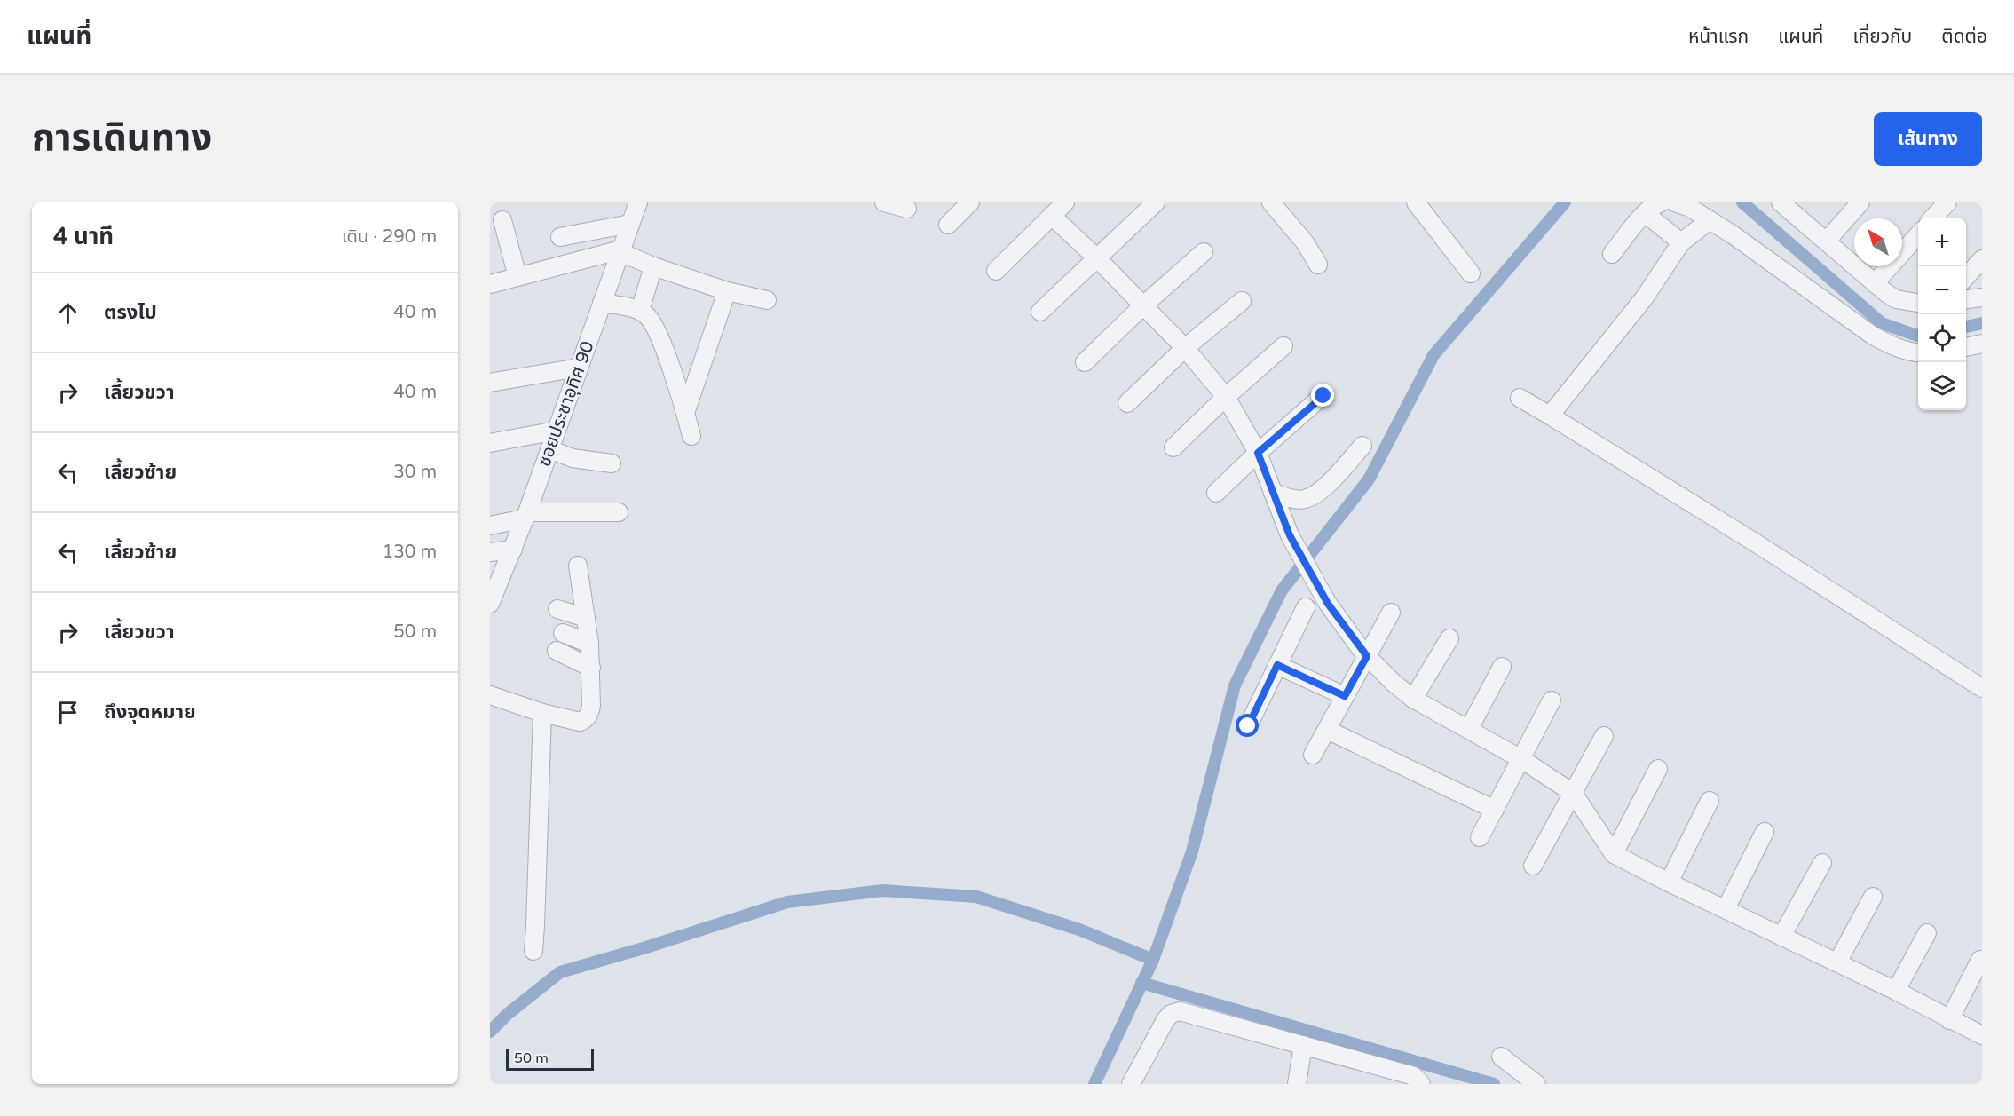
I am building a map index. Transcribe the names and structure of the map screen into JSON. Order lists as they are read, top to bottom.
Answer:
{
  "streets": {
    "street": ["ซอยประชาอุทิศ 90"]
  },
  "scale_bar": "50 m",
  "north": "top left",
  "page": {
    "header": "แผนที่",
    "nav": [
      "หน้าแรก",
      "แผนที่",
      "เกี่ยวกับ",
      "ติดต่อ"
    ],
    "title": "การเดินทาง",
    "buttons": "เส้นทาง",
    "heading": ["4 นาที", "เดิน · 290 m"],
    "map_buttons": ["+", "−"],
    "list": [
      ["ตรงไป", "40 m"],
      ["เลี้ยวขวา", "40 m"],
      ["เลี้ยวซ้าย", "30 m"],
      ["เลี้ยวซ้าย", "130 m"],
      ["เลี้ยวขวา", "50 m"],
      "ถึงจุดหมาย"
    ],
    "scale": "50 m"
  }
}
